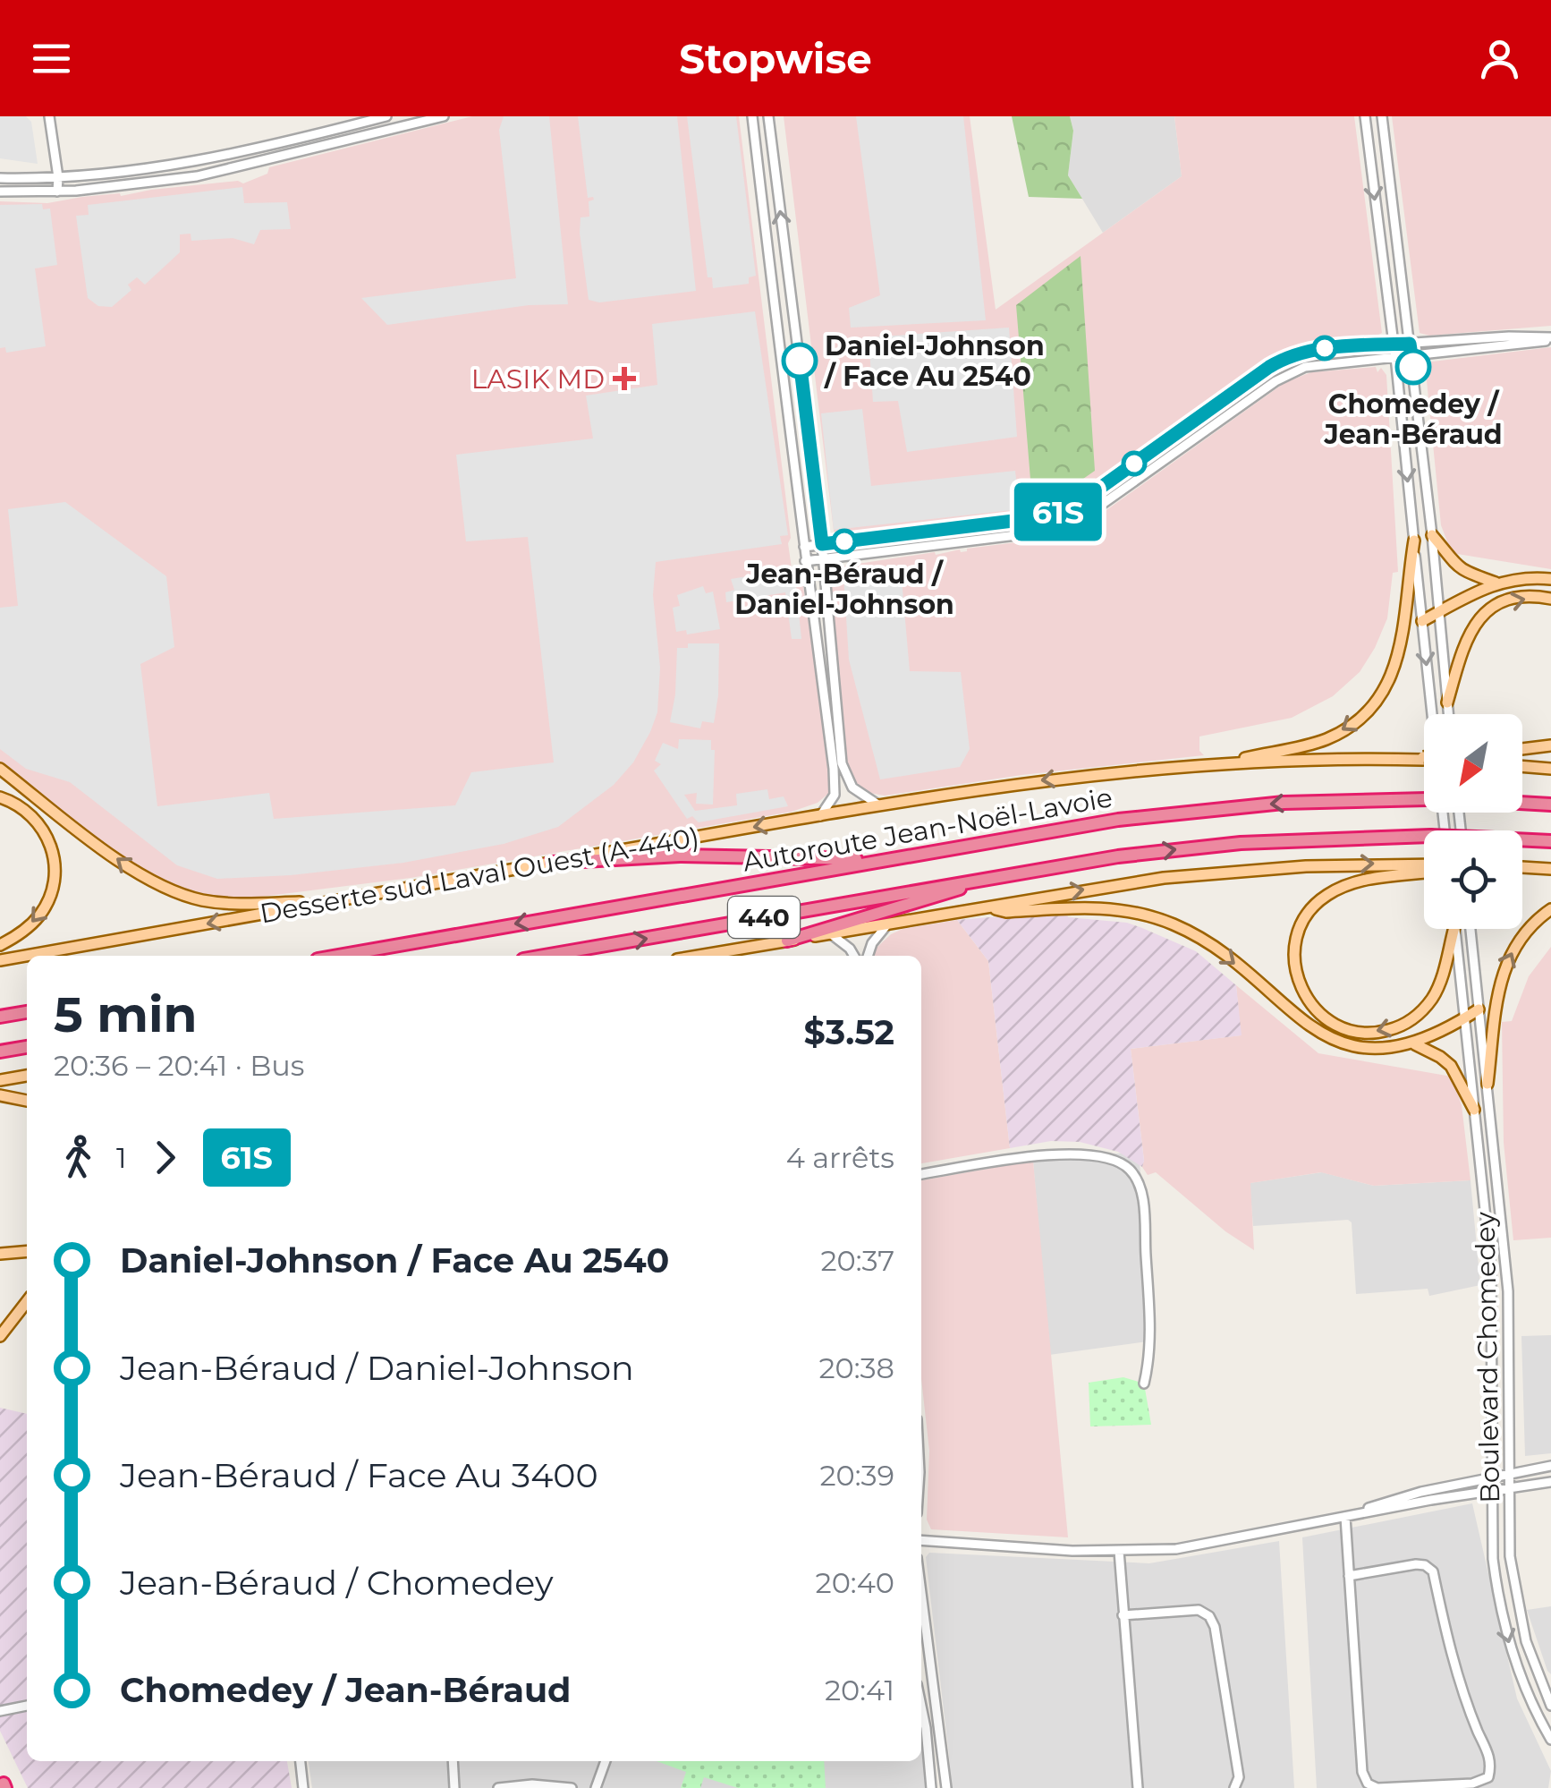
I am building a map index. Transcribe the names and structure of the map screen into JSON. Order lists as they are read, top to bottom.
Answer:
{
  "streets": {
    "highway": ["Autoroute Jean-Noël-Lavoie", "440"],
    "main road": ["Desserte sud Laval Ouest (A-440)"],
    "street": ["Boulevard Chomedey"]
  },
  "one_way": ["Desserte sud Laval Ouest (A-440)"],
  "places": {
    "other": ["Daniel-Johnson / Face Au 2540", "Chomedey / Jean-Béraud", "Jean-Béraud / Daniel-Johnson"],
    "health": ["LASIK MD"]
  },
  "lines": ["bus line 61S"],
  "north": "bottom left",
  "page": {
    "header": "Stopwise",
    "on_map": "61S",
    "heading": ["5 min", "20:36 – 20:41 · Bus", "$3.52"],
    "legs": ["1", "61S", "4 arrêts"],
    "list": [
      {
        "name": "Daniel-Johnson / Face Au 2540",
        "value": "20:37"
      },
      {
        "name": "Jean-Béraud / Daniel-Johnson",
        "value": "20:38"
      },
      {
        "name": "Jean-Béraud / Face Au 3400",
        "value": "20:39"
      },
      {
        "name": "Jean-Béraud / Chomedey",
        "value": "20:40"
      },
      {
        "name": "Chomedey / Jean-Béraud",
        "value": "20:41"
      }
    ]
  }
}
